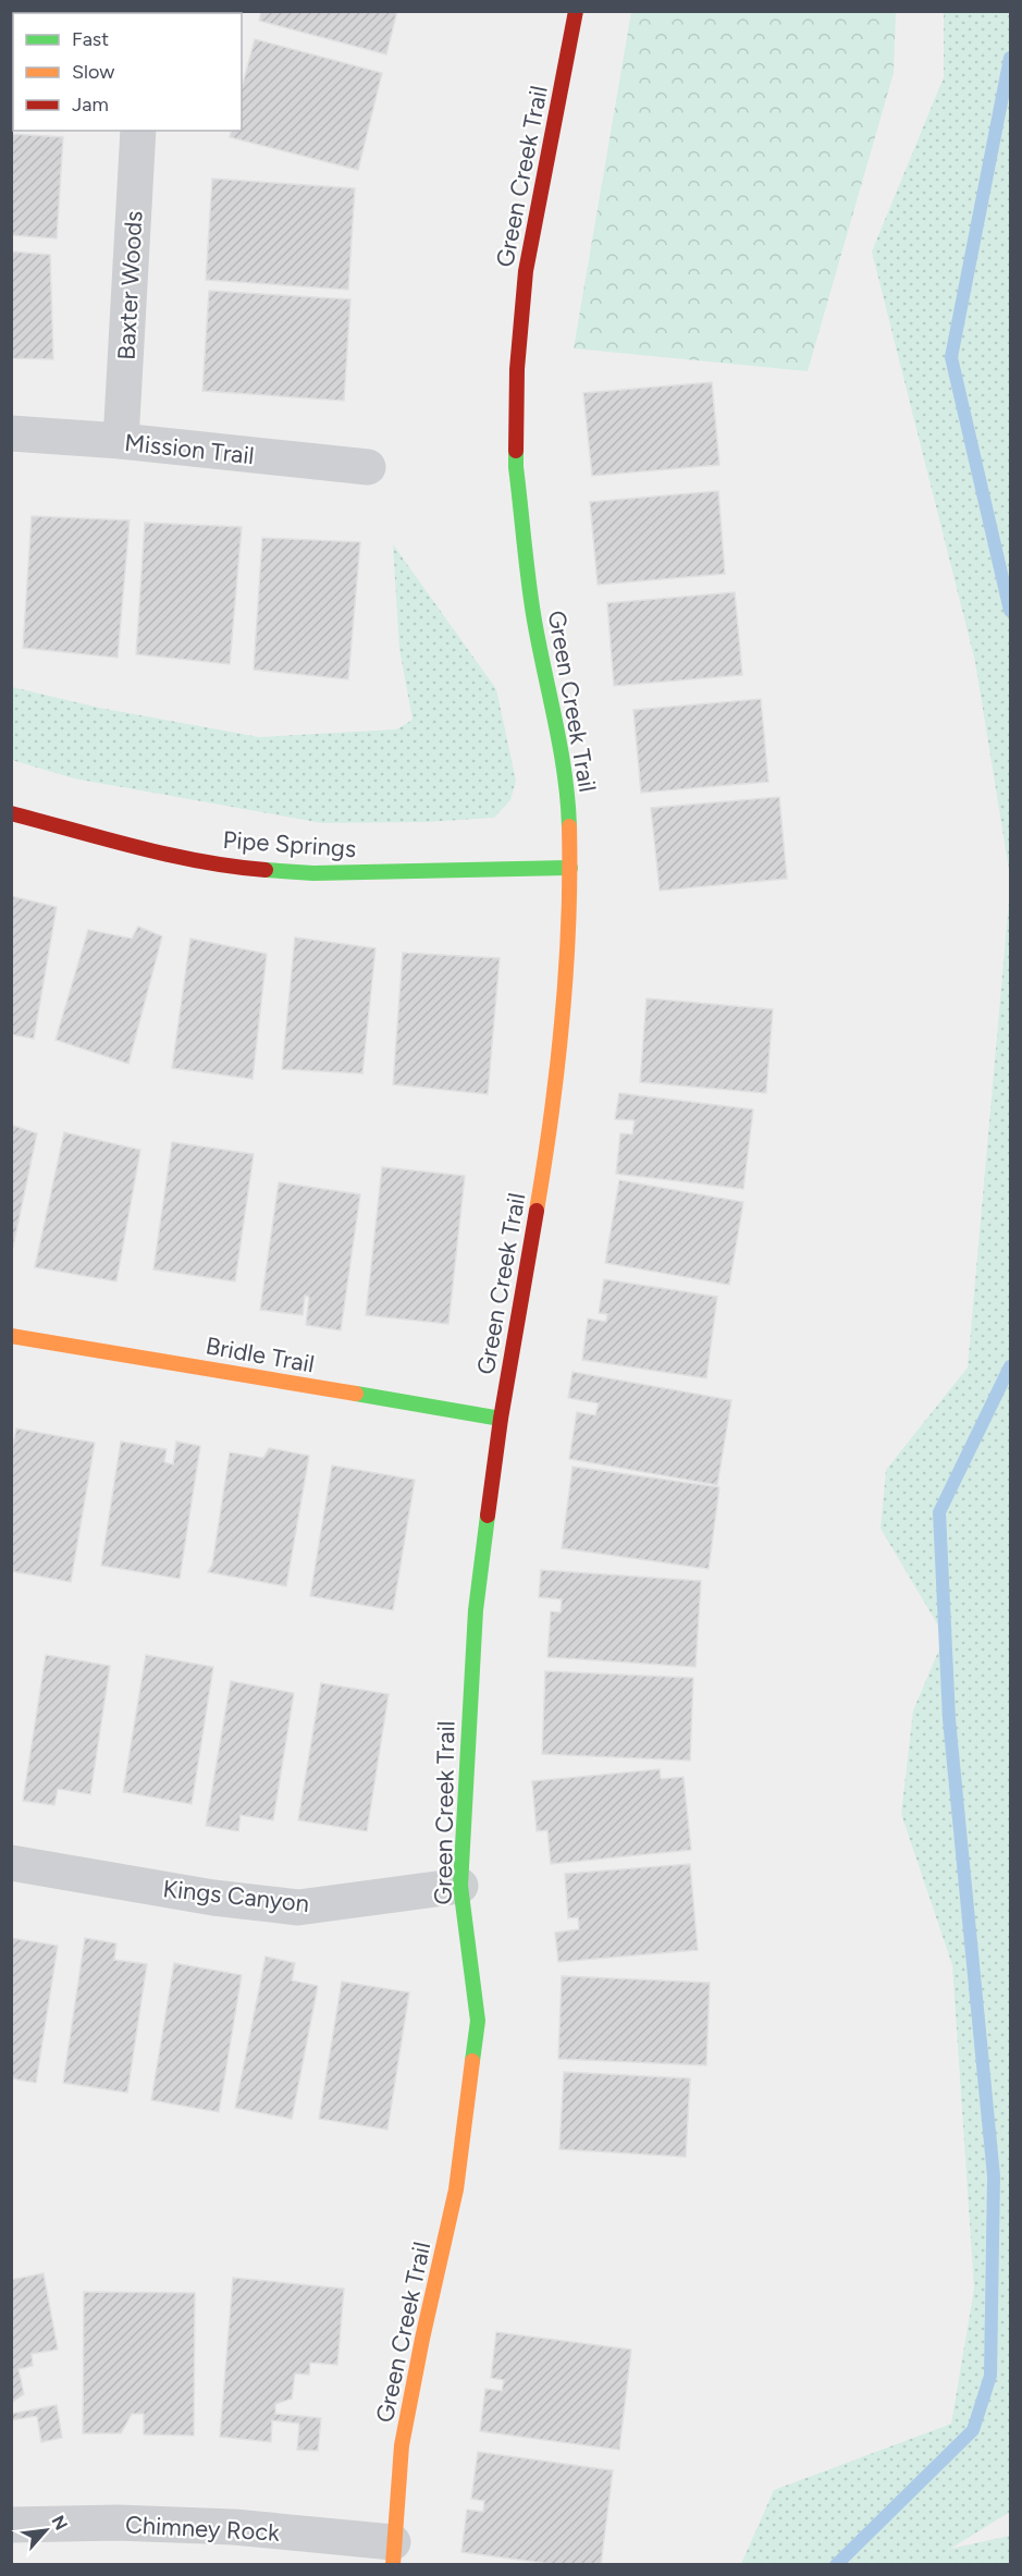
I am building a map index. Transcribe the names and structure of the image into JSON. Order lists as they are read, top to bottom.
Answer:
{
  "streets": {
    "street": [
      "Green Creek Trail",
      "Baxter Woods",
      "Mission Trail",
      "Pipe Springs",
      "Bridle Trail",
      "Kings Canyon",
      "Chimney Rock"
    ]
  },
  "crossings": [
    ["Green Creek Trail", "Pipe Springs"],
    ["Green Creek Trail", "Bridle Trail"],
    ["Green Creek Trail", "Kings Canyon"],
    ["Green Creek Trail", "Chimney Rock"],
    ["Baxter Woods", "Mission Trail"]
  ],
  "legend": ["Fast", "Slow", "Jam"],
  "north": "top right"
}
